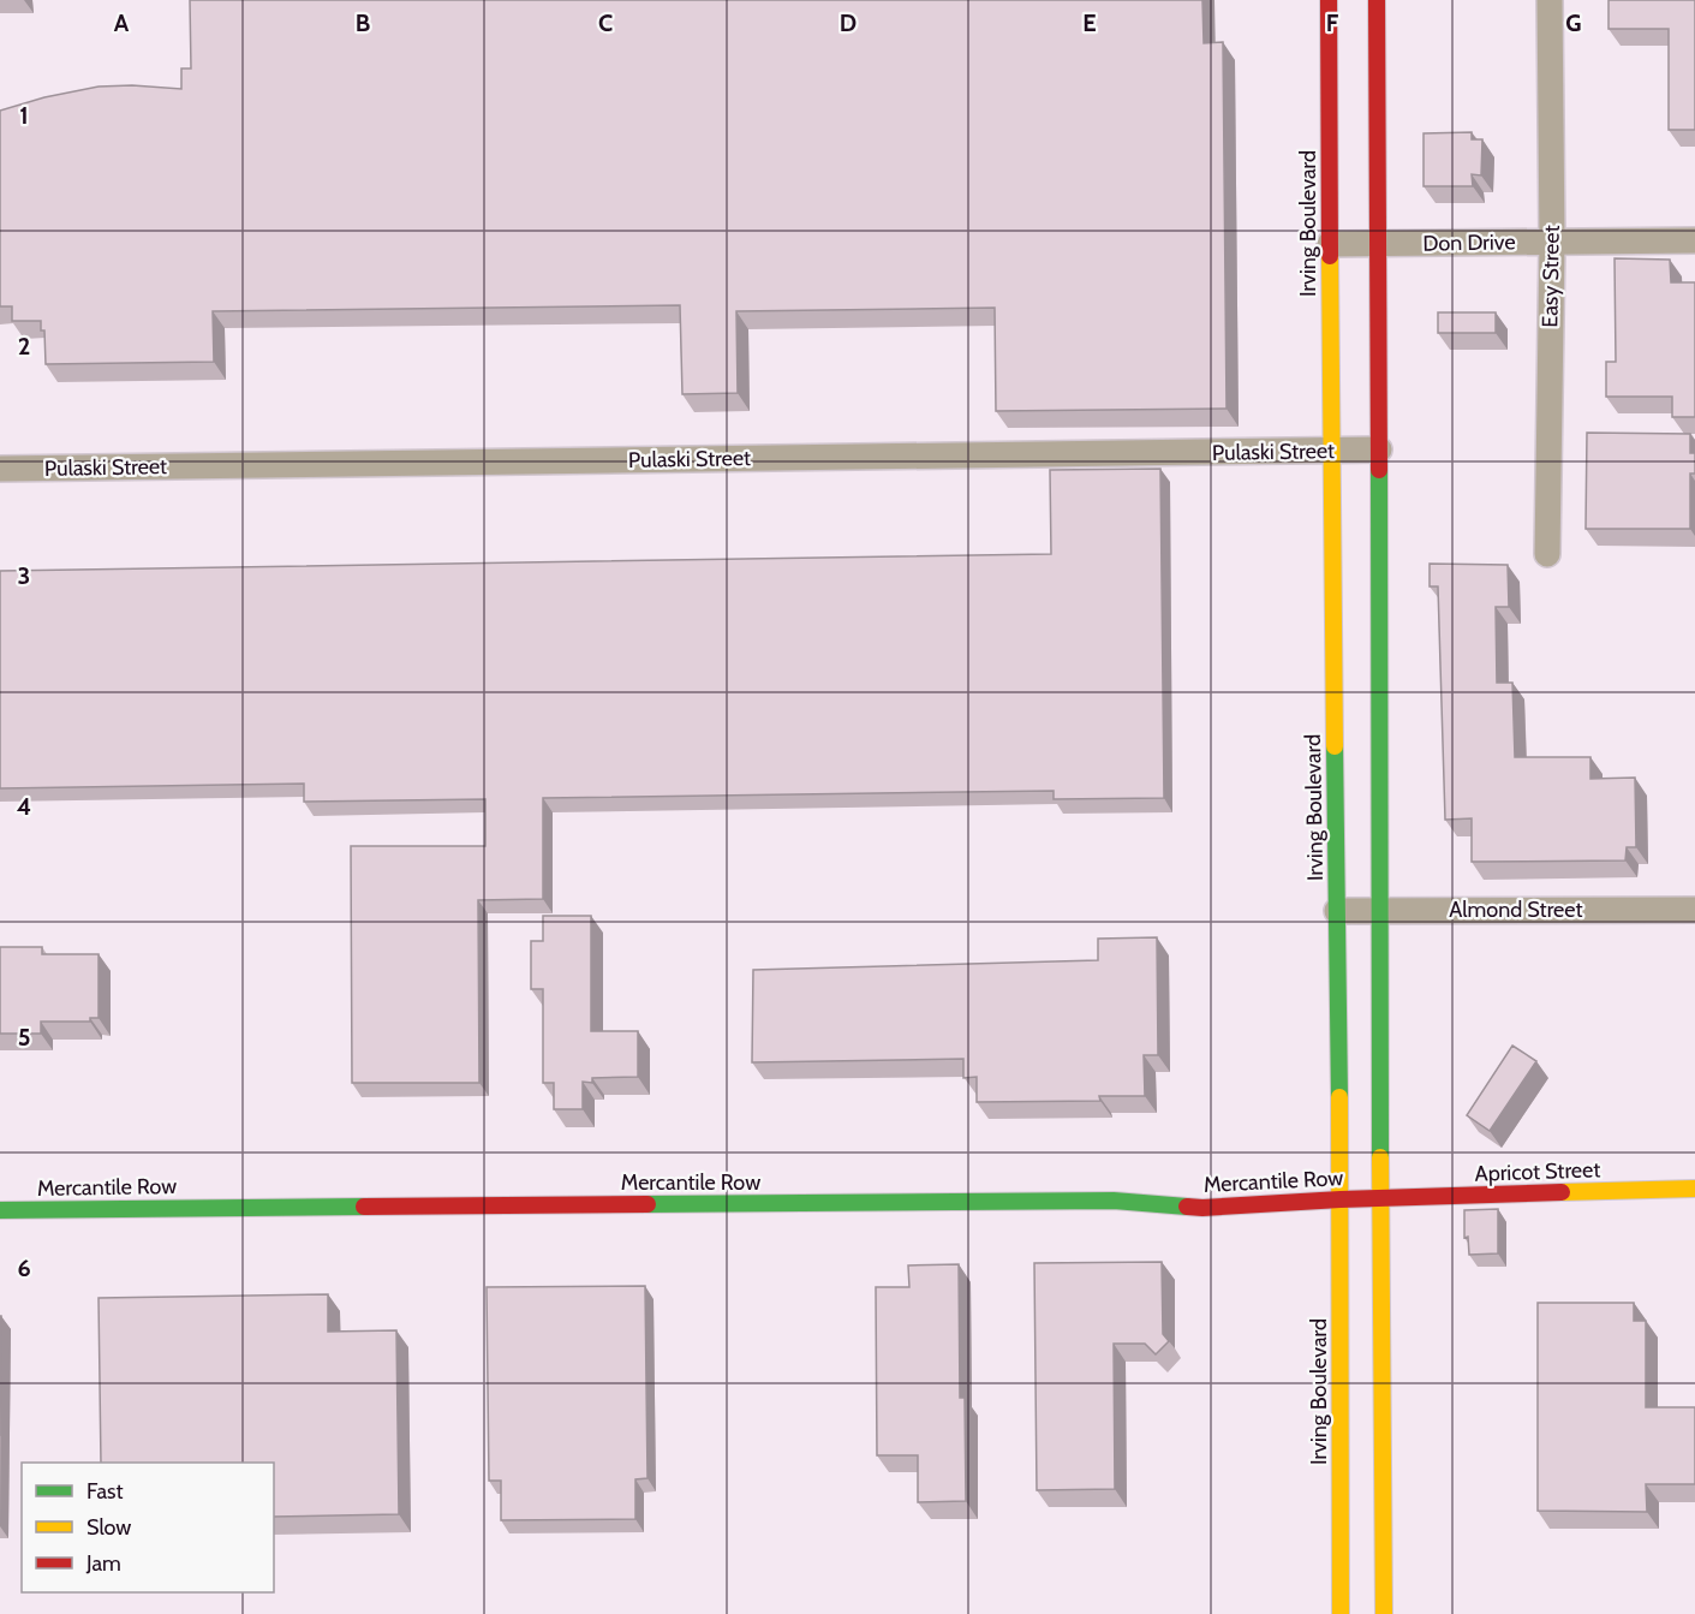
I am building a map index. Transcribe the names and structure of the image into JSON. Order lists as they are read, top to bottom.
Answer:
{
  "streets": {
    "main road": ["Irving Boulevard", "Apricot Street", "Mercantile Row"],
    "street": [
      "Don Drive",
      "Easy Street",
      "Pulaski Street",
      "Almond Street"
    ]
  },
  "crossings": [
    ["Irving Boulevard", "Don Drive"],
    ["Irving Boulevard", "Pulaski Street"],
    ["Irving Boulevard", "Almond Street"],
    ["Irving Boulevard", "Mercantile Row"],
    ["Don Drive", "Easy Street"],
    ["Apricot Street", "Mercantile Row"]
  ],
  "legend": ["Fast", "Slow", "Jam"],
  "grid": {
    "columns": [
      "A",
      "B",
      "C",
      "D",
      "E",
      "F",
      "G"
    ],
    "rows": [
      "1",
      "2",
      "3",
      "4",
      "5",
      "6"
    ]
  }
}
